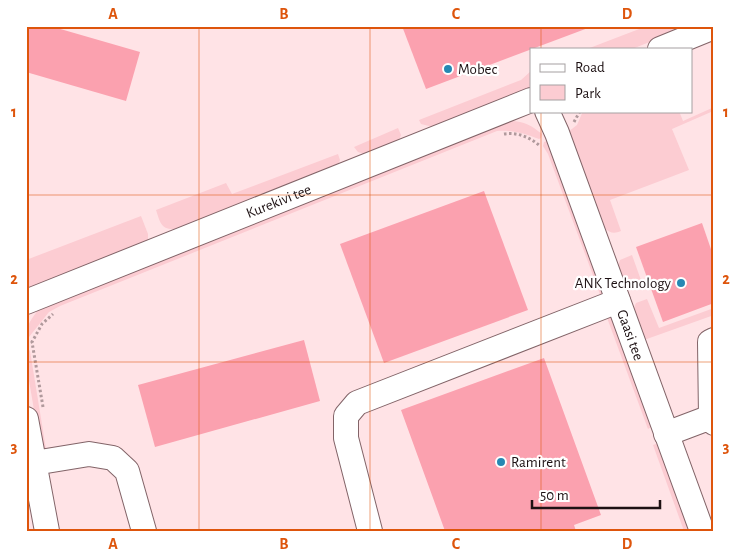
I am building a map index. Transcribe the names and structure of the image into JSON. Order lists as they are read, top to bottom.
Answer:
{
  "streets": {
    "street": ["Kurekivi tee", "Gaasi tee"]
  },
  "places": ["Mobec", "ANK Technology", "Ramirent"],
  "legend": ["Road", "Park"],
  "scale_bar": "50 m",
  "grid": {
    "columns": [
      "A",
      "B",
      "C",
      "D"
    ],
    "rows": ["1", "2", "3"]
  }
}
